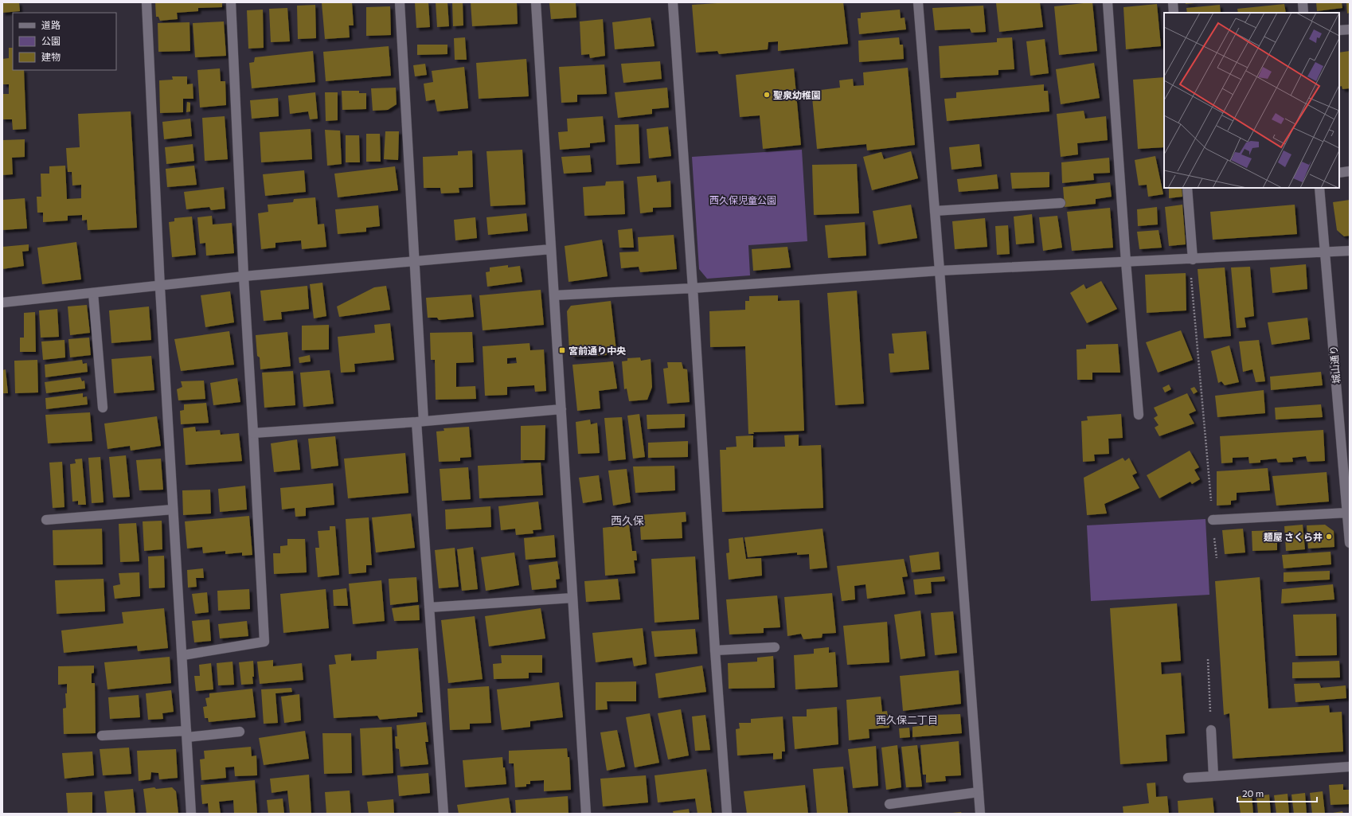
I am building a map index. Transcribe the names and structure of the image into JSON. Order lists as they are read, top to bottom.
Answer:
{
  "streets": {
    "street": ["城山通り"]
  },
  "districts": ["西久保", "西久保二丁目"],
  "parks": ["西久保児童公園"],
  "places": {
    "other": ["聖泉幼稚園", "麺屋 さくら井"],
    "transit": ["宮前通り中央"]
  },
  "legend": ["道路", "公園", "建物"],
  "scale_bar": "20 m"
}
